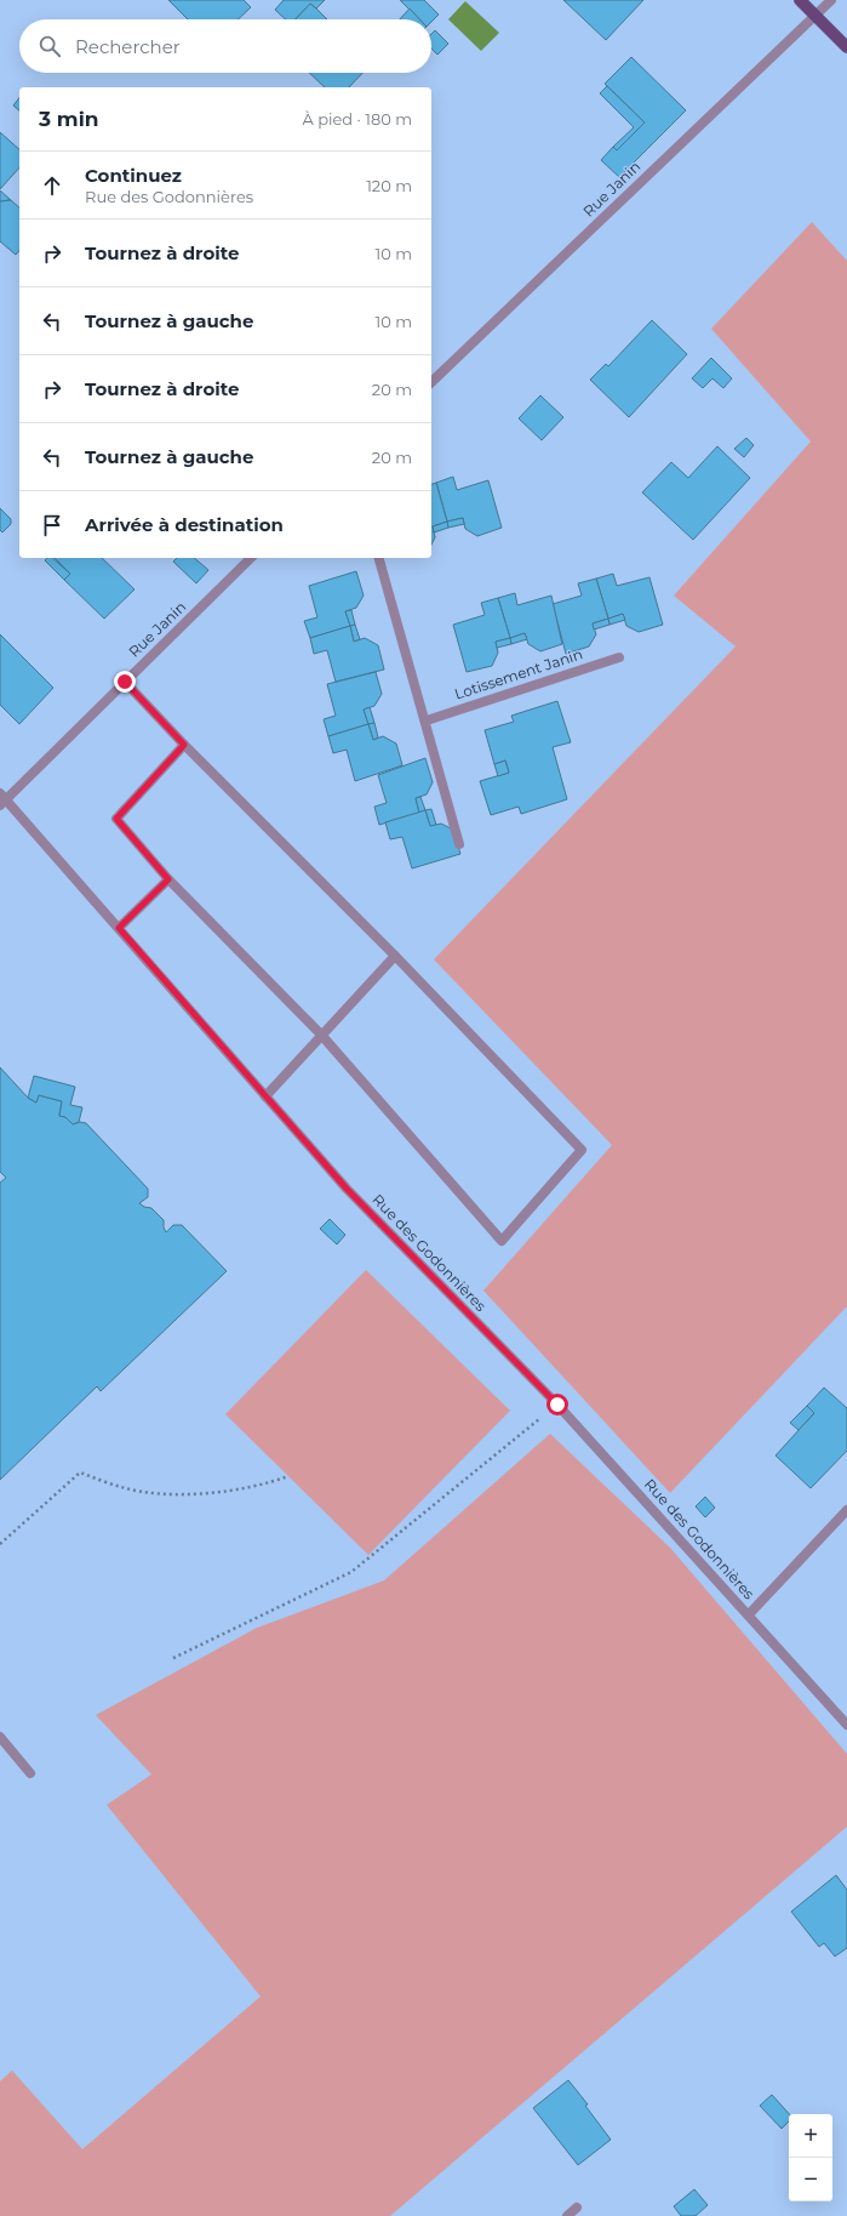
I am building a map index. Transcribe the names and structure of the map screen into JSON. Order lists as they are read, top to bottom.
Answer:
{
  "streets": {
    "street": ["Rue Janin", "Lotissement Janin", "Rue des Godonnières"]
  },
  "crossings": [
    ["Rue Janin", "Rue des Godonnières"]
  ],
  "page": {
    "search": "Rechercher",
    "heading": ["3 min", "À pied · 180 m"],
    "list": [
      ["Continuez", "Rue des Godonnières", "120 m"],
      ["Tournez à droite", "10 m"],
      ["Tournez à gauche", "10 m"],
      ["Tournez à droite", "20 m"],
      ["Tournez à gauche", "20 m"],
      "Arrivée à destination"
    ],
    "map_buttons": ["+", "−"]
  }
}
